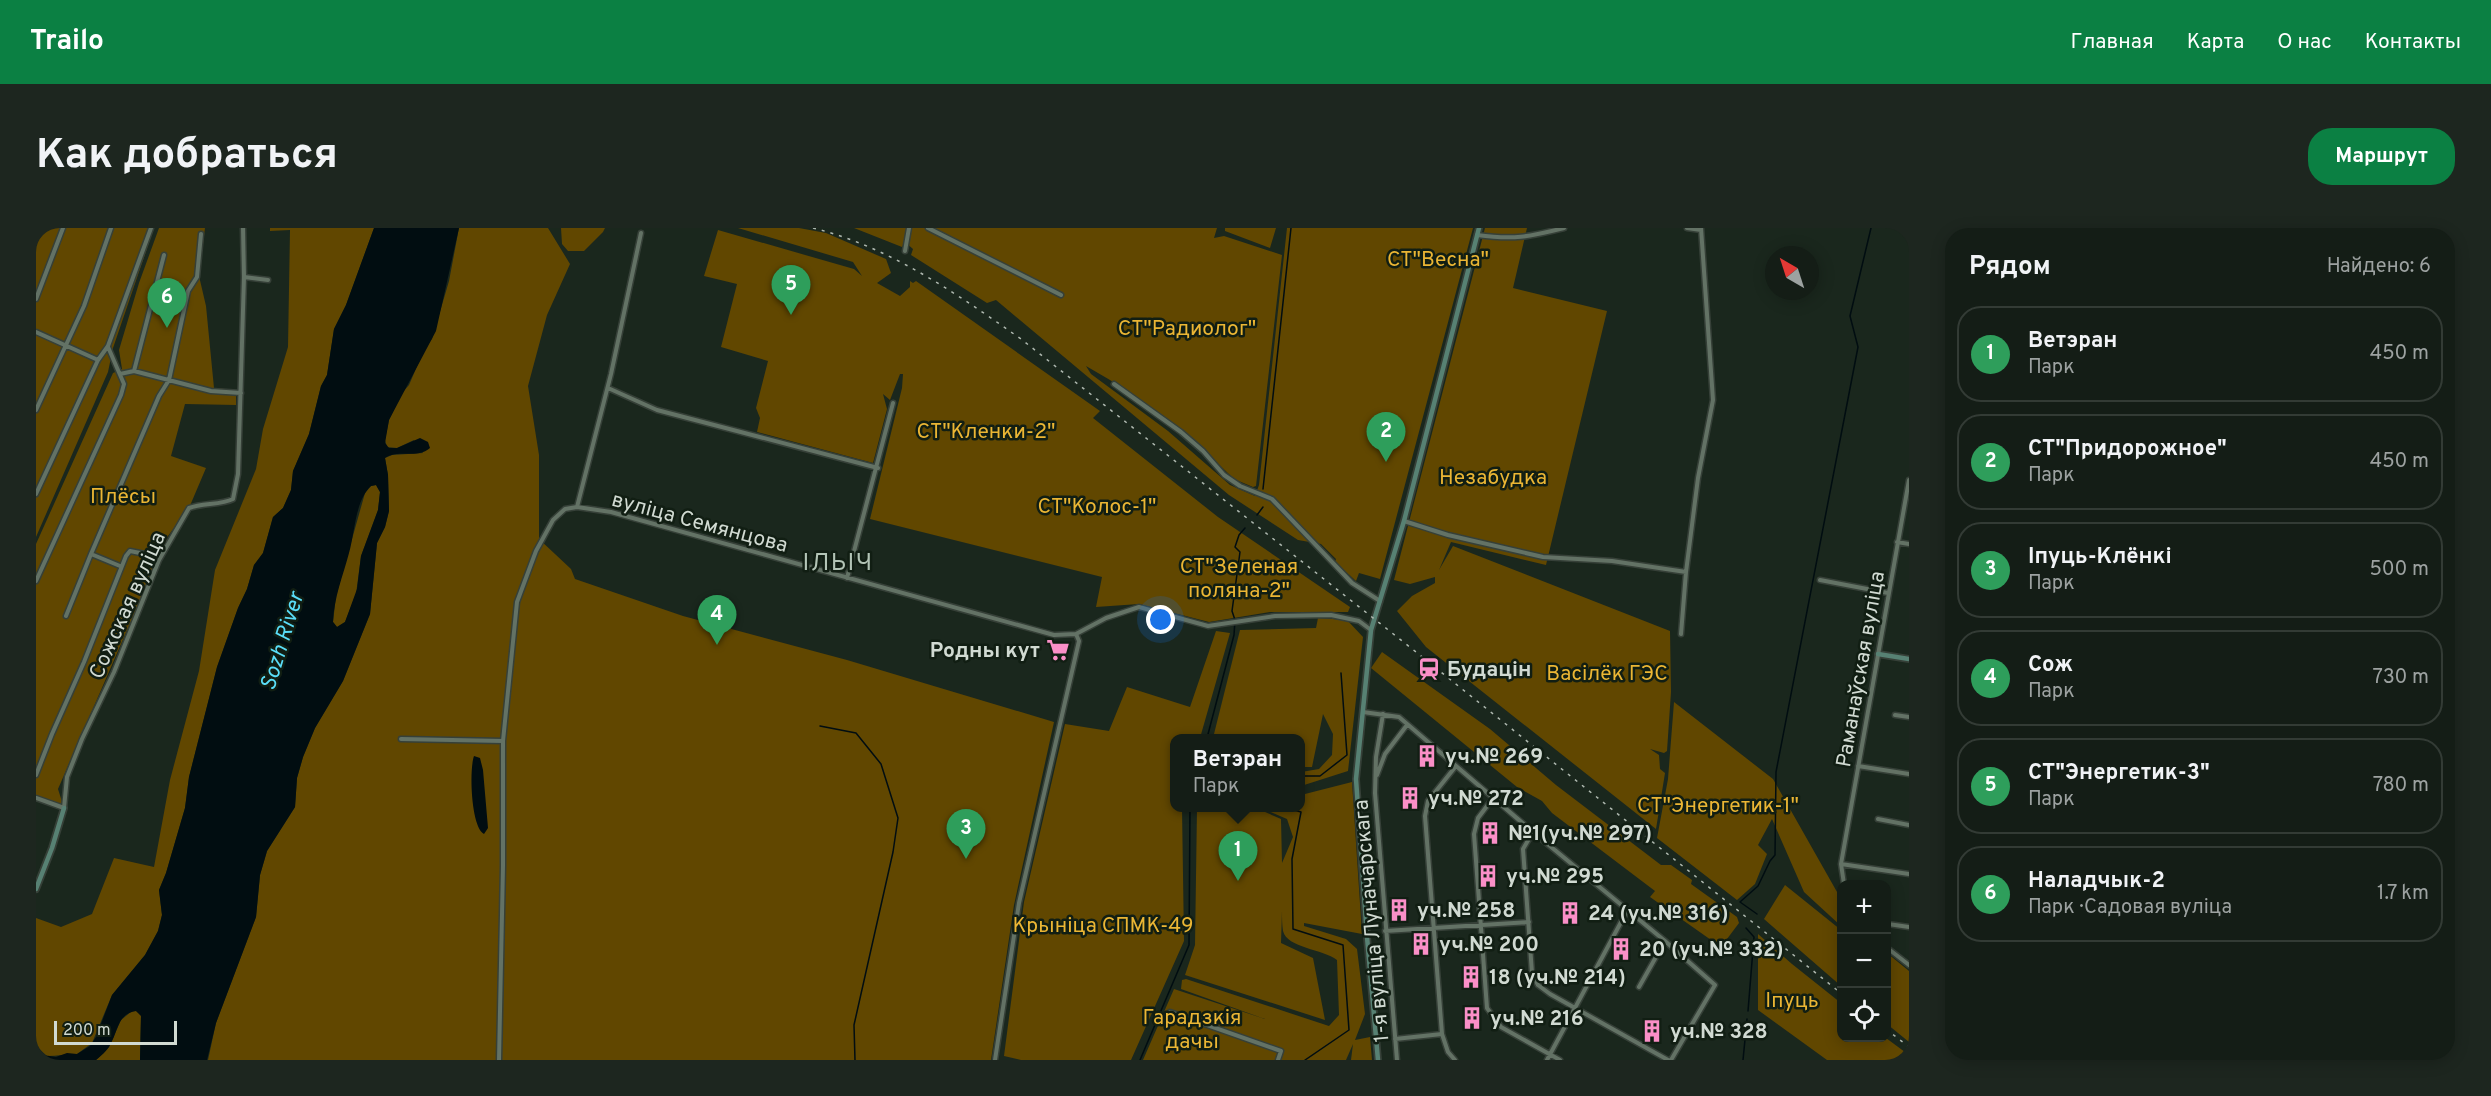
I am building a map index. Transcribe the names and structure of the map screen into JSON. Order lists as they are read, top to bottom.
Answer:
{
  "streets": {
    "street": [
      "вуліца Семянцова",
      "Сожская вуліца",
      "Раманаўская вуліца",
      "1-я вуліца Луначарскага"
    ]
  },
  "districts": ["ІЛЬІЧ"],
  "water": ["Sozh River"],
  "parks": [
    "СТ\"Весна\"",
    "СТ\"Радиолог\"",
    "СТ\"Кленки-2\"",
    "Незабудка",
    "Плёсы",
    "СТ\"Колос-1\"",
    "СТ\"Зеленая поляна-2\"",
    "Васілёк ГЭС",
    "СТ\"Энергетик-1\"",
    "Крыніца СПМК-49",
    "Іпуць",
    "Гарадзкія дачы"
  ],
  "places": {
    "supermarket": ["Родны кут"],
    "station": ["Будацін"],
    "building": [
      "уч.№ 269",
      "уч.№ 272",
      "№1(уч.№ 297)",
      "уч.№ 295",
      "уч.№ 258",
      "24 (уч.№ 316)",
      "уч.№ 200",
      "20 (уч.№ 332)",
      "18 (уч.№ 214)",
      "уч.№ 216",
      "уч.№ 328"
    ]
  },
  "scale_bar": "200 m",
  "north": "top left",
  "page": {
    "header": "Trailo",
    "nav": [
      "Главная",
      "Карта",
      "О нас",
      "Контакты"
    ],
    "buttons": "Маршрут",
    "title": "Как добраться",
    "heading": ["Рядом", "Найдено: 6"],
    "pins": [
      "5",
      "6",
      "2",
      "4",
      "3",
      "1"
    ],
    "list": [
      {
        "mark": "1",
        "name": "Ветэран",
        "note": "Парк",
        "value": "450 m"
      },
      {
        "mark": "2",
        "name": "СТ\"Придорожное\"",
        "note": "Парк",
        "value": "450 m"
      },
      {
        "mark": "3",
        "name": "Іпуць-Клёнкі",
        "note": "Парк",
        "value": "500 m"
      },
      {
        "mark": "4",
        "name": "Сож",
        "note": "Парк",
        "value": "730 m"
      },
      {
        "mark": "5",
        "name": "СТ\"Энергетик-3\"",
        "note": "Парк",
        "value": "780 m"
      },
      {
        "mark": "6",
        "name": "Наладчык-2",
        "note": "Парк · Садовая вуліца",
        "value": "1.7 km"
      }
    ],
    "popup": ["Ветэран", "Парк"],
    "map_buttons": ["+", "−"],
    "scale": "200 m"
  }
}
